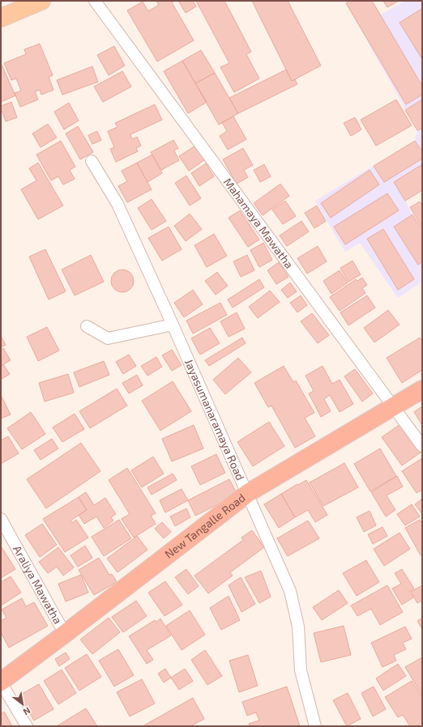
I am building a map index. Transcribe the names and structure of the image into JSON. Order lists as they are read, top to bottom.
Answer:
{
  "streets": {
    "highway": ["New Tangalle Road"],
    "street": ["Mahamaya Mawatha", "Jayasumanaramaya Road", "Araliya Mawatha"]
  },
  "crossings": [
    ["Mahamaya Mawatha", "New Tangalle Road"],
    ["Jayasumanaramaya Road", "New Tangalle Road"],
    ["New Tangalle Road", "Araliya Mawatha"]
  ],
  "north": "bottom right"
}
